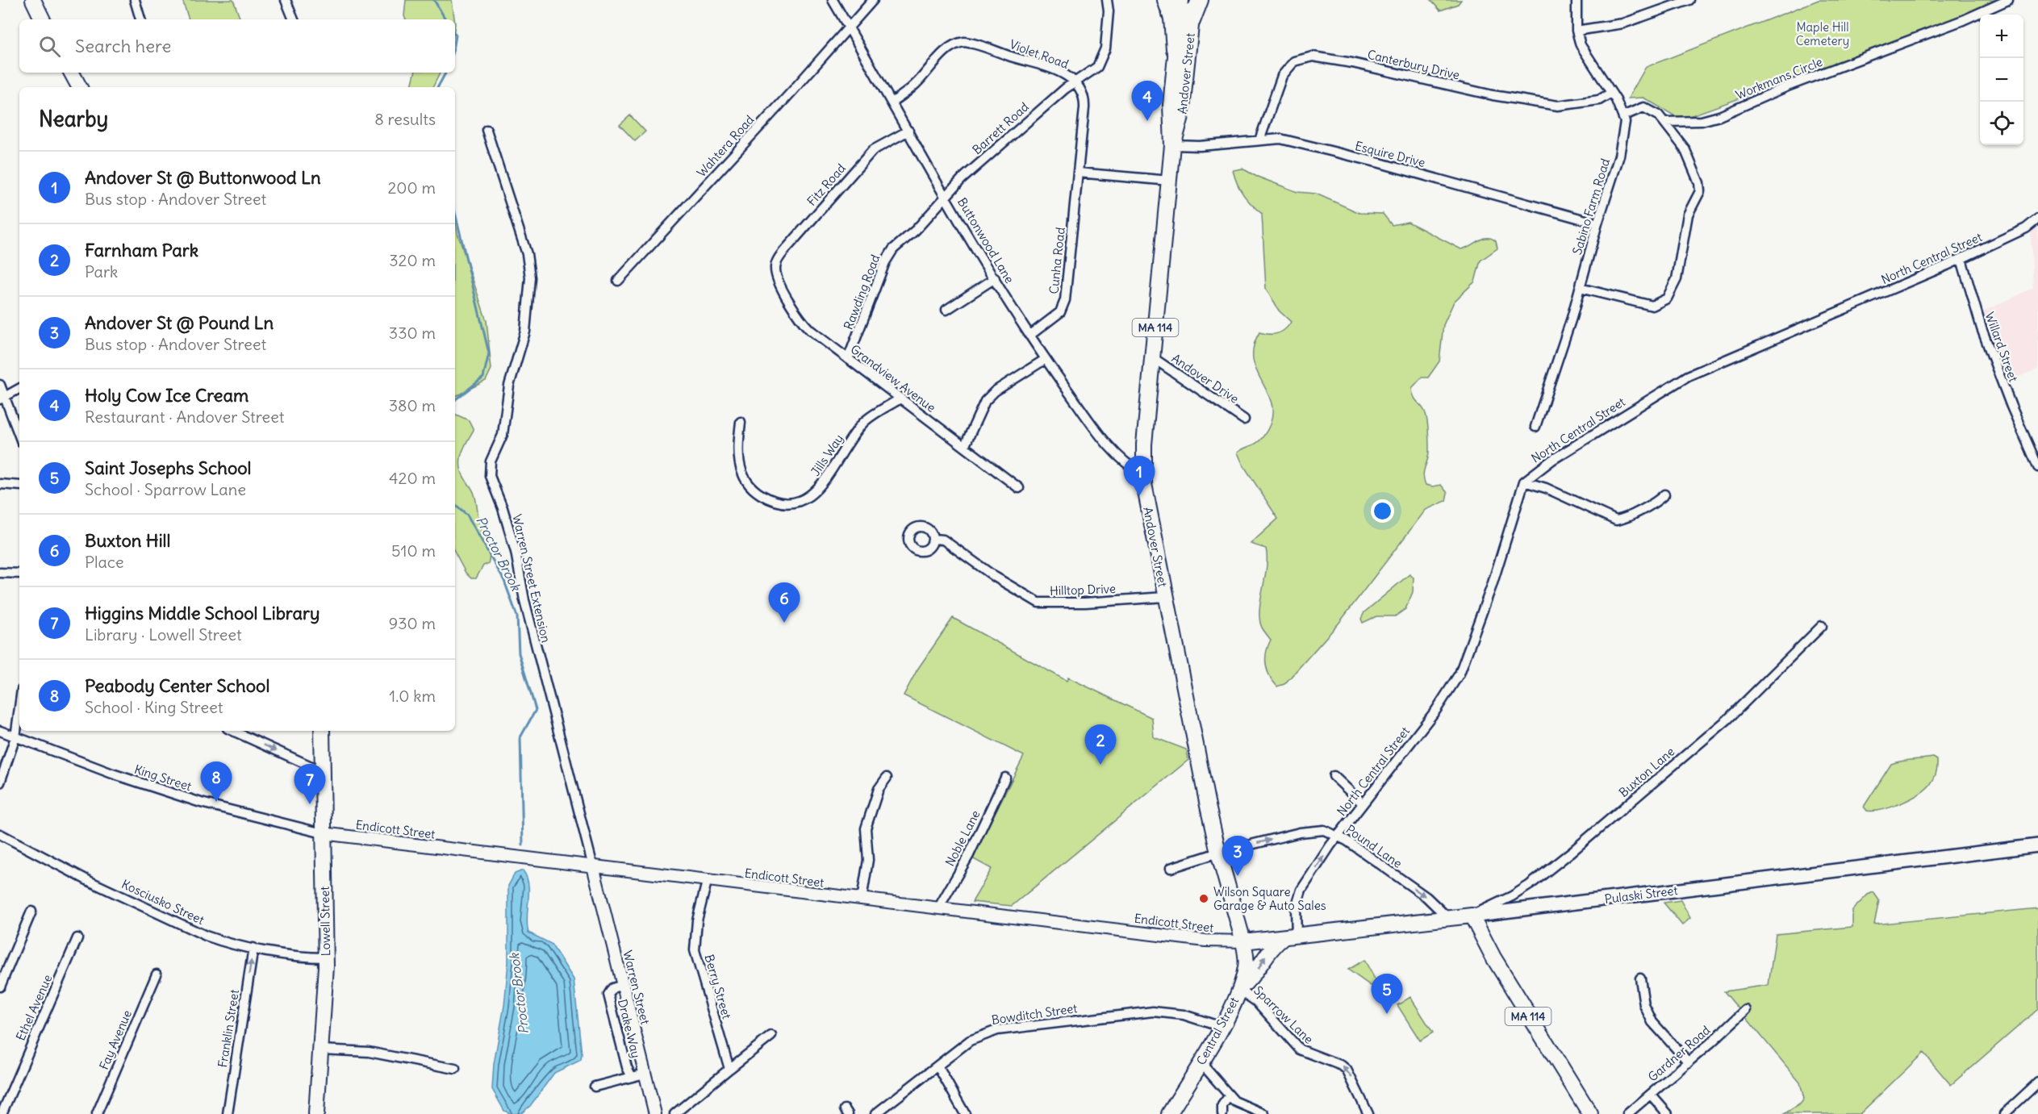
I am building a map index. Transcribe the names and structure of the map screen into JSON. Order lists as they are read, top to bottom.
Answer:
{
  "streets": {
    "main road": [
      "Andover Street",
      "MA 114",
      "Pulaski Street",
      "Lowell Street",
      "Central Street"
    ],
    "street": [
      "Violet Road",
      "Canterbury Drive",
      "Workmans Circle",
      "Barrett Road",
      "Wahtera Road",
      "Esquire Drive",
      "Fitz Road",
      "Sabino Farm Road",
      "Buttonwood Lane",
      "North Central Street",
      "Cunha Road",
      "Rawding Road",
      "Willard Street",
      "Grandview Avenue",
      "Andover Drive",
      "Jills Way",
      "Warren Street Extension",
      "Hilltop Drive",
      "Buxton Lane",
      "King Street",
      "Endicott Street",
      "Noble Lane",
      "Pound Lane",
      "Kosciusko Street",
      "Berry Street",
      "Warren Street",
      "Ethel Avenue",
      "Bowditch Street",
      "Sparrow Lane",
      "Franklin Street",
      "Drake Way",
      "Fay Avenue",
      "Gardner Road"
    ]
  },
  "crossings": [
    ["Violet Road", "Barrett Road"],
    ["Violet Road", "Buttonwood Lane"],
    ["Violet Road", "Cunha Road"],
    ["Canterbury Drive", "Esquire Drive"],
    ["Canterbury Drive", "Sabino Farm Road"],
    ["Andover Street", "Esquire Drive"],
    ["Andover Street", "Buttonwood Lane"],
    ["Andover Street", "Andover Drive"],
    ["Andover Street", "Hilltop Drive"],
    ["Andover Street", "Endicott Street"],
    ["Andover Street", "Pound Lane"],
    ["Andover Street", "Pulaski Street"],
    ["Andover Street", "Central Street"],
    ["Barrett Road", "Buttonwood Lane"],
    ["Barrett Road", "Rawding Road"],
    ["Wahtera Road", "Buttonwood Lane"],
    ["Esquire Drive", "Sabino Farm Road"],
    ["Fitz Road", "Buttonwood Lane"],
    ["Fitz Road", "Grandview Avenue"],
    ["Buttonwood Lane", "Cunha Road"],
    ["Buttonwood Lane", "Rawding Road"],
    ["North Central Street", "Willard Street"],
    ["North Central Street", "Pound Lane"],
    ["North Central Street", "Pulaski Street"],
    ["Rawding Road", "Grandview Avenue"],
    ["MA 114", "Buxton Lane"],
    ["MA 114", "Pulaski Street"],
    ["Grandview Avenue", "Jills Way"],
    ["Warren Street Extension", "Endicott Street"],
    ["Warren Street Extension", "Warren Street"],
    ["Buxton Lane", "Pulaski Street"],
    ["King Street", "Endicott Street"],
    ["King Street", "Lowell Street"],
    ["Endicott Street", "Noble Lane"],
    ["Endicott Street", "Pulaski Street"],
    ["Endicott Street", "Lowell Street"],
    ["Endicott Street", "Berry Street"],
    ["Endicott Street", "Warren Street"],
    ["Endicott Street", "Central Street"],
    ["Pound Lane", "Pulaski Street"],
    ["Pulaski Street", "Central Street"],
    ["Kosciusko Street", "Lowell Street"],
    ["Kosciusko Street", "Franklin Street"],
    ["Warren Street", "Drake Way"],
    ["Bowditch Street", "Central Street"],
    ["Sparrow Lane", "Central Street"]
  ],
  "one_way": ["Pound Lane", "Sparrow Lane", "Franklin Street"],
  "water": ["Proctor Brook"],
  "parks": ["Maple Hill Cemetery"],
  "places": ["Wilson Square Garage & Auto Sales"],
  "page": {
    "map_buttons": ["+", "−"],
    "search": "Search here",
    "pins": [
      "4",
      "1",
      "6",
      "2",
      "8",
      "7",
      "3",
      "5"
    ],
    "heading": ["Nearby", "8 results"],
    "list": [
      {
        "mark": "1",
        "name": "Andover St @ Buttonwood Ln",
        "note": "Bus stop · Andover Street",
        "value": "200 m"
      },
      {
        "mark": "2",
        "name": "Farnham Park",
        "note": "Park",
        "value": "320 m"
      },
      {
        "mark": "3",
        "name": "Andover St @ Pound Ln",
        "note": "Bus stop · Andover Street",
        "value": "330 m"
      },
      {
        "mark": "4",
        "name": "Holy Cow Ice Cream",
        "note": "Restaurant · Andover Street",
        "value": "380 m"
      },
      {
        "mark": "5",
        "name": "Saint Josephs School",
        "note": "School · Sparrow Lane",
        "value": "420 m"
      },
      {
        "mark": "6",
        "name": "Buxton Hill",
        "note": "Place",
        "value": "510 m"
      },
      {
        "mark": "7",
        "name": "Higgins Middle School Library",
        "note": "Library · Lowell Street",
        "value": "930 m"
      },
      {
        "mark": "8",
        "name": "Peabody Center School",
        "note": "School · King Street",
        "value": "1.0 km"
      }
    ]
  }
}
